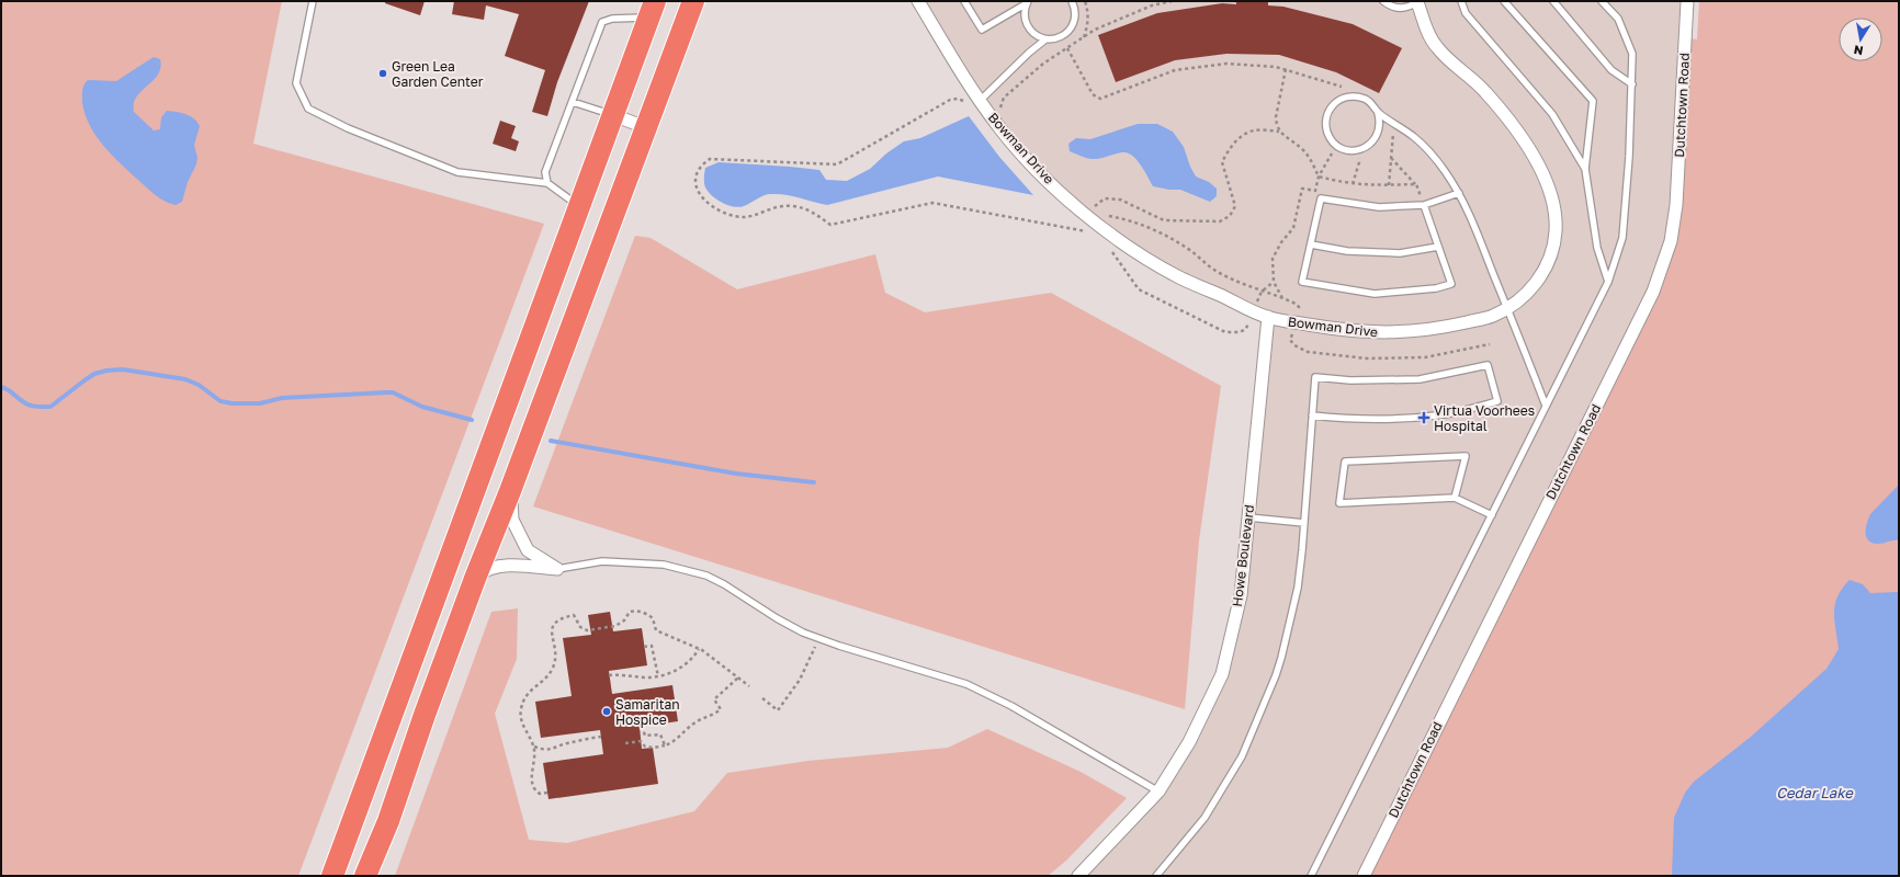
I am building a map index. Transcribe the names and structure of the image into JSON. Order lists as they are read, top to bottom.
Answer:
{
  "streets": {
    "street": ["Dutchtown Road", "Bowman Drive", "Howe Boulevard"]
  },
  "crossings": [
    ["Bowman Drive", "Howe Boulevard"]
  ],
  "water": ["Cedar Lake"],
  "places": {
    "other": ["Green Lea Garden Center", "Samaritan Hospice"],
    "health": ["Virtua Voorhees Hospital"]
  },
  "north": "bottom"
}
